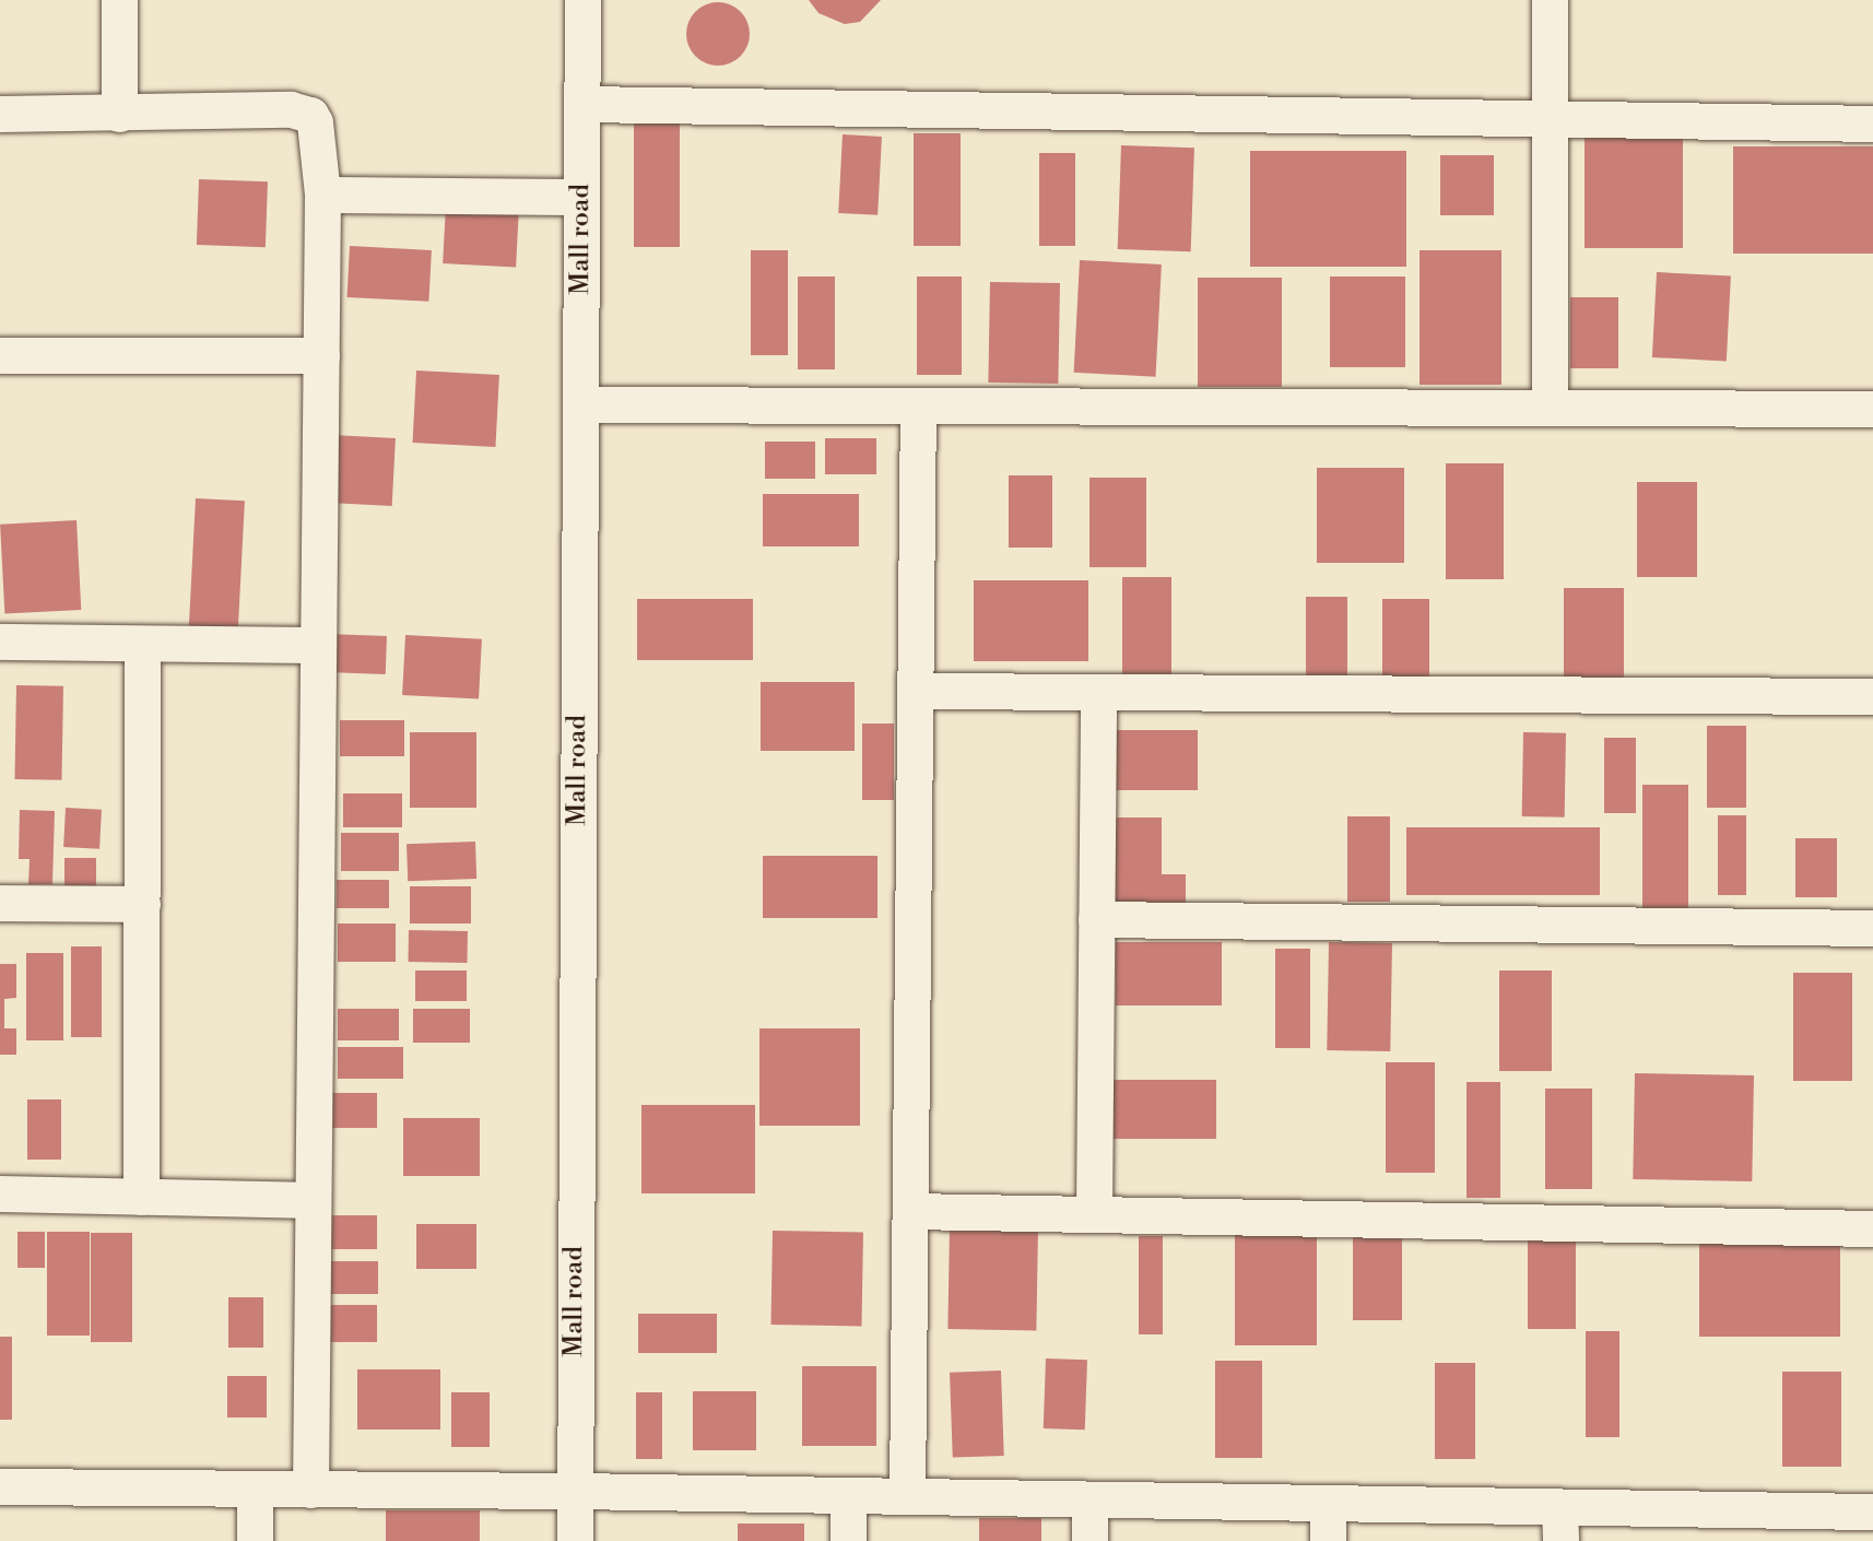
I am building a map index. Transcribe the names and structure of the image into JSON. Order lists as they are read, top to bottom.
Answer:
{
  "streets": {
    "street": ["Mall road"]
  }
}
